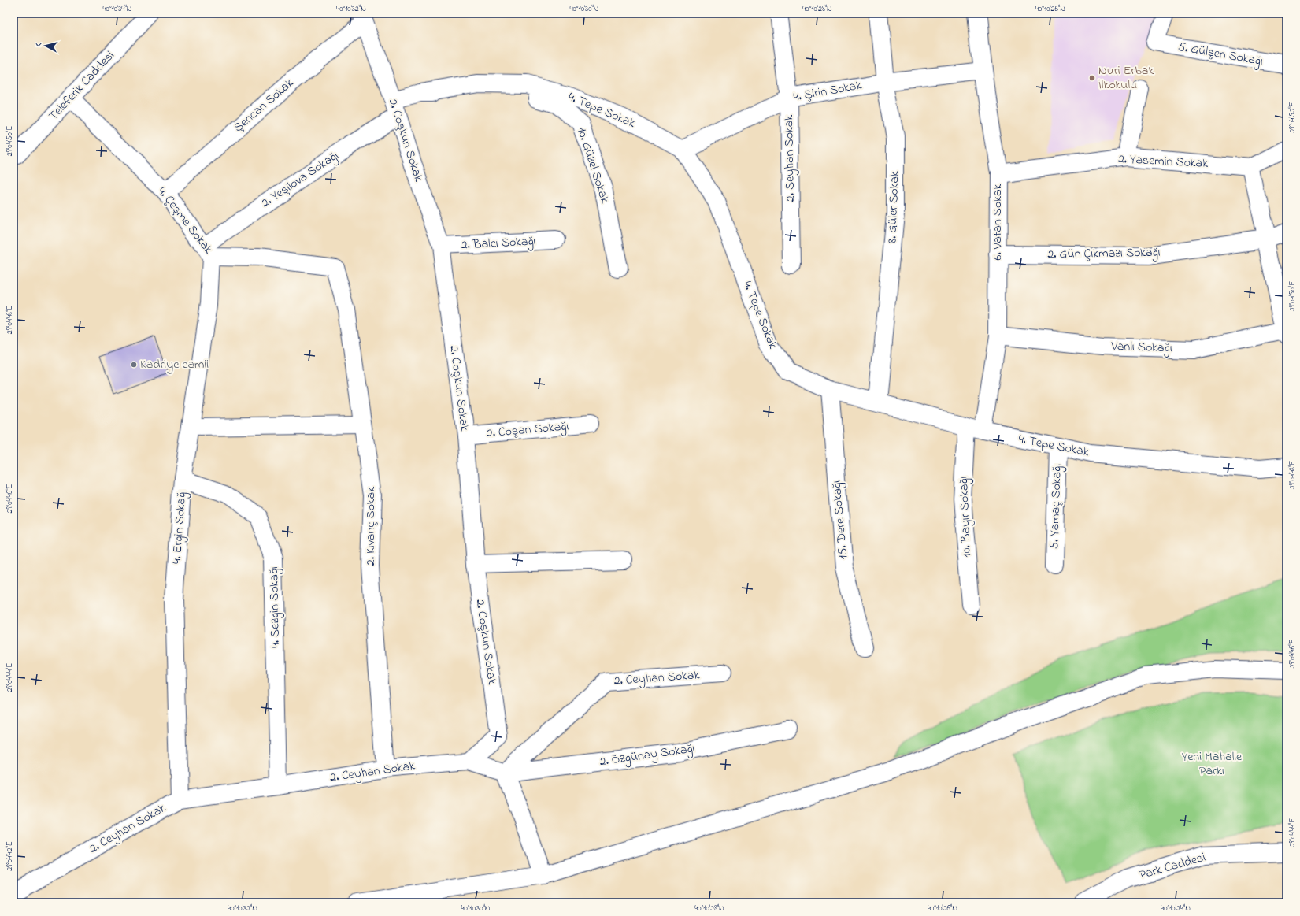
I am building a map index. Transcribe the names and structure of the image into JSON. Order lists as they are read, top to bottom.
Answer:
{
  "streets": {
    "street": [
      "5. Gülşen Sokağı",
      "Teleferik Caddesi",
      "4. Şirin Sokak",
      "Şencan Sokak",
      "4. Tepe Sokak",
      "2. Coşkun Sokak",
      "2. Seyhan Sokak",
      "2. Yasemin Sokak",
      "10. Güzel Sokak",
      "2. Yeşilova Sokağı",
      "8. Güler Sokak",
      "4. Çeşme Sokak",
      "6. Vatan Sokak",
      "2. Balcı Sokağı",
      "2. Gün Çıkmazı Sokağı",
      "Vanlı Sokağı",
      "2. Coşan Sokağı",
      "5. Yamaç Sokağı",
      "10. Bayır Sokağı",
      "15. Dere Sokağı",
      "2. Kıvanç Sokak",
      "4. Ergin Sokağı",
      "4. Sezgin Sokağı",
      "2. Ceyhan Sokak",
      "2. Özgünay Sokağı",
      "Park Caddesi"
    ]
  },
  "crossings": [
    ["Teleferik Caddesi", "4. Çeşme Sokak"],
    ["4. Şirin Sokak", "4. Tepe Sokak"],
    ["4. Şirin Sokak", "2. Seyhan Sokak"],
    ["4. Şirin Sokak", "8. Güler Sokak"],
    ["4. Şirin Sokak", "6. Vatan Sokak"],
    ["Şencan Sokak", "2. Coşkun Sokak"],
    ["Şencan Sokak", "4. Çeşme Sokak"],
    ["4. Tepe Sokak", "10. Güzel Sokak"],
    ["4. Tepe Sokak", "8. Güler Sokak"],
    ["4. Tepe Sokak", "6. Vatan Sokak"],
    ["4. Tepe Sokak", "5. Yamaç Sokağı"],
    ["4. Tepe Sokak", "10. Bayır Sokağı"],
    ["4. Tepe Sokak", "15. Dere Sokağı"],
    ["2. Coşkun Sokak", "10. Güzel Sokak"],
    ["2. Coşkun Sokak", "2. Yeşilova Sokağı"],
    ["2. Coşkun Sokak", "2. Balcı Sokağı"],
    ["2. Coşkun Sokak", "2. Coşan Sokağı"],
    ["2. Coşkun Sokak", "2. Ceyhan Sokak"],
    ["2. Yasemin Sokak", "6. Vatan Sokak"],
    ["10. Güzel Sokak", "2. Yeşilova Sokağı"],
    ["2. Yeşilova Sokağı", "4. Çeşme Sokak"],
    ["2. Yeşilova Sokağı", "4. Ergin Sokağı"],
    ["4. Çeşme Sokak", "2. Kıvanç Sokak"],
    ["4. Çeşme Sokak", "4. Ergin Sokağı"],
    ["6. Vatan Sokak", "2. Gün Çıkmazı Sokağı"],
    ["6. Vatan Sokak", "Vanlı Sokağı"],
    ["2. Kıvanç Sokak", "2. Ceyhan Sokak"],
    ["4. Ergin Sokağı", "4. Sezgin Sokağı"],
    ["4. Ergin Sokağı", "2. Ceyhan Sokak"],
    ["4. Sezgin Sokağı", "2. Ceyhan Sokak"],
    ["2. Ceyhan Sokak", "2. Özgünay Sokağı"]
  ],
  "parks": ["Yeni Mahalle Parkı"],
  "places": ["Nuri Erbak İlkokulu", "Kadriye camii"],
  "north": "left",
  "coordinates": [
    "40°10'34\"N",
    "40°10'32\"N",
    "40°10'30\"N",
    "40°10'28\"N",
    "40°10'26\"N",
    "29°04'52\"E",
    "29°04'50\"E",
    "29°04'48\"E",
    "29°04'46\"E",
    "29°04'44\"E",
    "29°04'42\"E",
    "40°10'24\"N"
  ]
}
